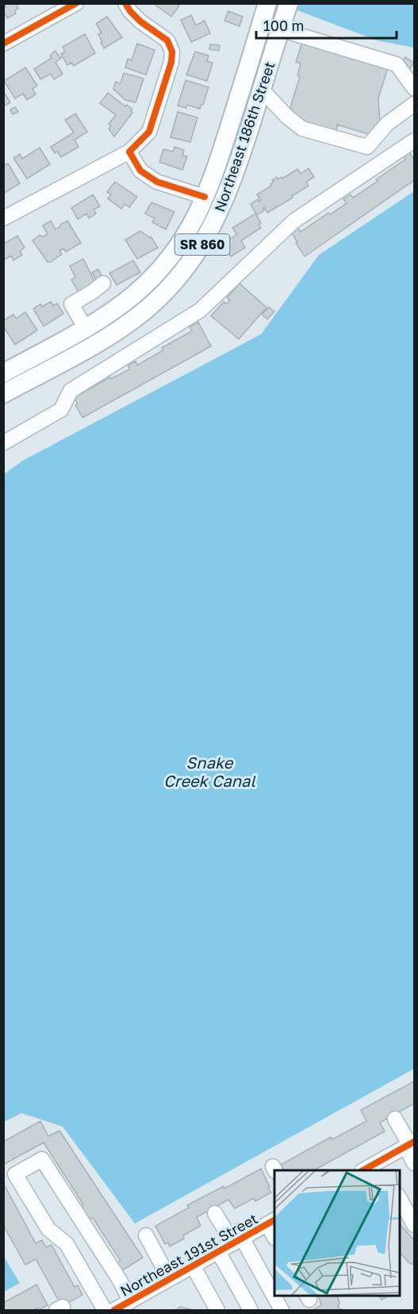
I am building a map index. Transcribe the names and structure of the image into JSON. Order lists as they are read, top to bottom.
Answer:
{
  "streets": {
    "main road": ["Northeast 186th Street", "SR 860"],
    "street": ["Northeast 191st Street"]
  },
  "water": ["Snake Creek Canal"],
  "scale_bar": "100 m"
}
